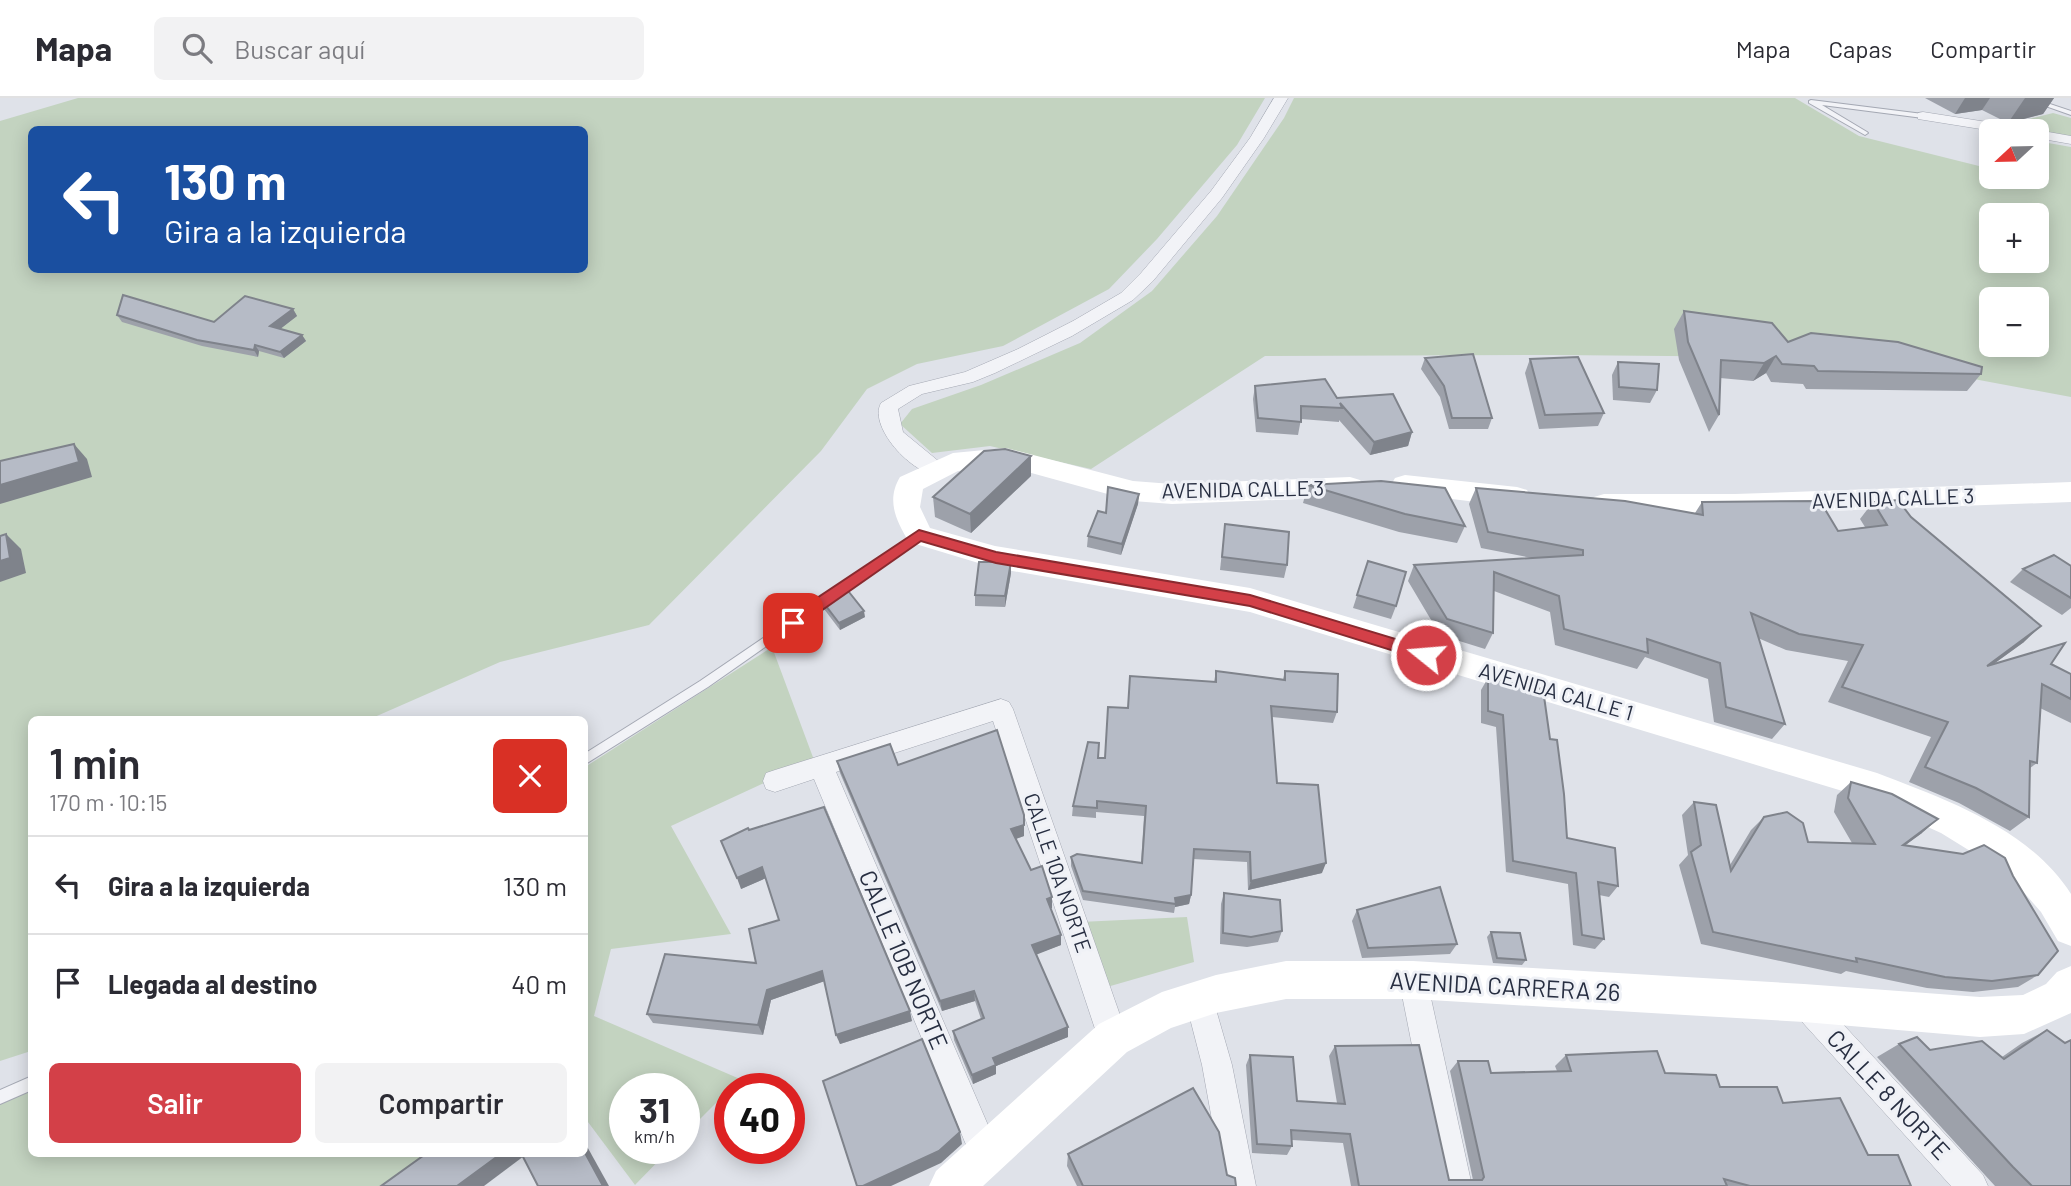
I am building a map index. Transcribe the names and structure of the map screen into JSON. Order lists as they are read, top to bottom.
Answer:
{
  "streets": {
    "street": [
      "AVENIDA CALLE 3",
      "AVENIDA CALLE 1",
      "CALLE 10A NORTE",
      "CALLE 10B NORTE",
      "AVENIDA CARRERA 26",
      "CALLE 8 NORTE"
    ]
  },
  "crossings": [
    ["CALLE 10A NORTE", "CALLE 10B NORTE"],
    ["CALLE 10A NORTE", "AVENIDA CARRERA 26"],
    ["CALLE 10B NORTE", "AVENIDA CARRERA 26"],
    ["AVENIDA CARRERA 26", "CALLE 8 NORTE"]
  ],
  "north": "left",
  "page": {
    "header": "Mapa",
    "search": "Buscar aquí",
    "nav": ["Mapa", "Capas", "Compartir"],
    "map_buttons": ["+", "−"],
    "turn": ["130 m", "Gira a la izquierda"],
    "heading": ["1 min", "170 m · 10:15"],
    "list": [
      {
        "name": "Gira a la izquierda",
        "value": "130 m"
      },
      {
        "name": "Llegada al destino",
        "value": "40 m"
      }
    ],
    "buttons": ["Salir", "Compartir"],
    "speed": "31 km/h",
    "limit": "40"
  }
}
